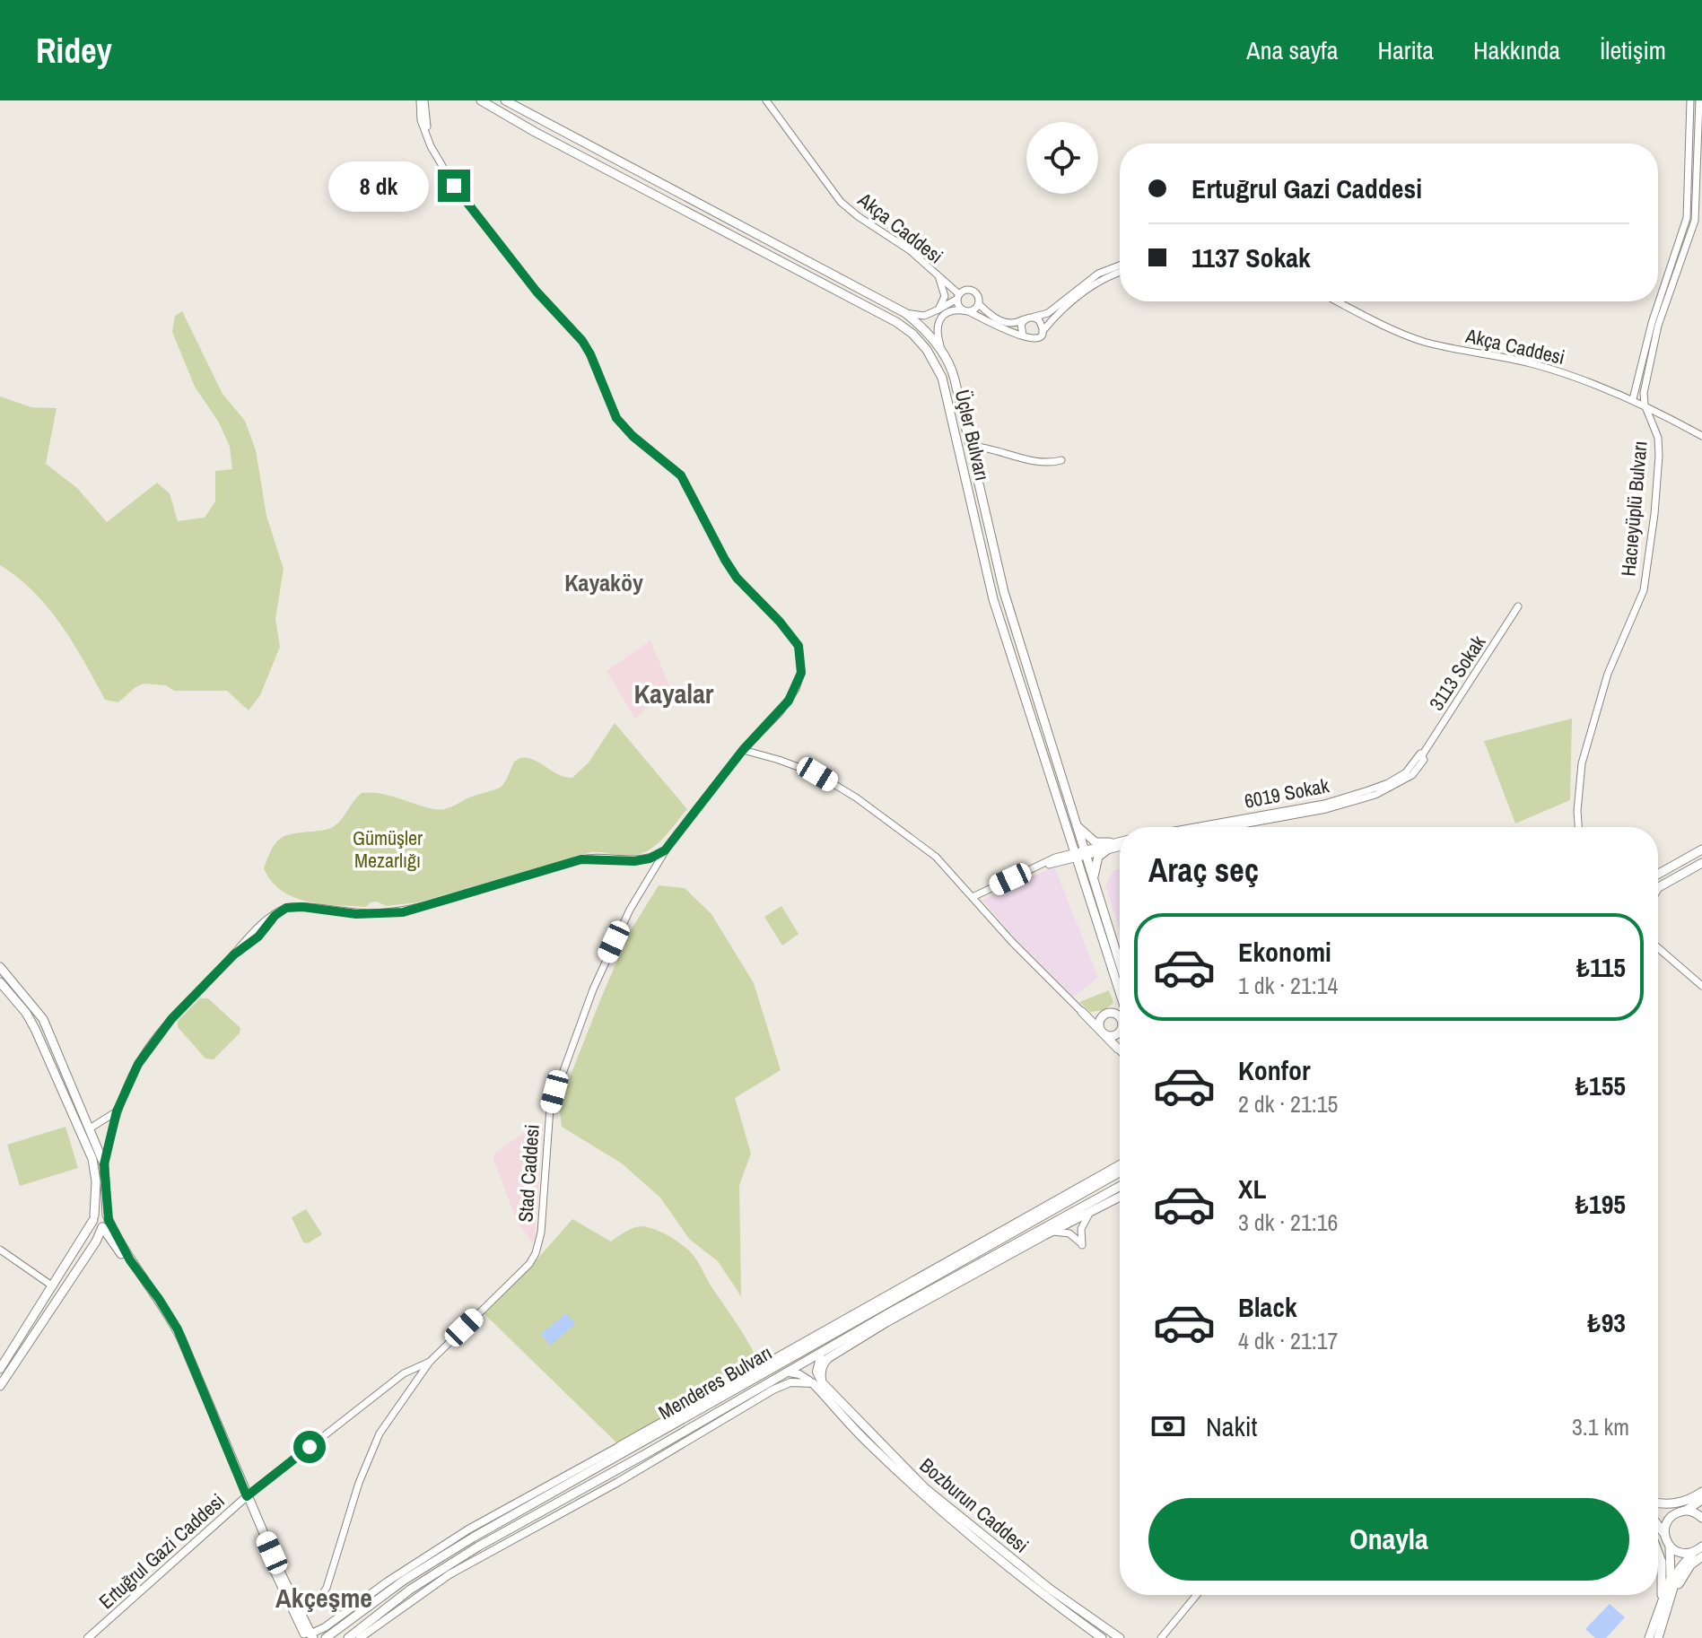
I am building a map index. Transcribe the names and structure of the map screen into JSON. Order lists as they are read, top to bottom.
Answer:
{
  "streets": {
    "main road": [
      "Üçler Bulvarı",
      "Menderes Bulvarı",
      "Bozburun Caddesi",
      "Ertuğrul Gazi Caddesi"
    ],
    "street": [
      "Akça Caddesi",
      "Hacıeyüplü Bulvarı",
      "3113 Sokak",
      "6019 Sokak",
      "Stad Caddesi"
    ]
  },
  "crossings": [
    ["Akça Caddesi", "Hacıeyüplü Bulvarı"],
    ["3113 Sokak", "6019 Sokak"],
    ["Stad Caddesi", "Ertuğrul Gazi Caddesi"]
  ],
  "districts": ["Kayaköy", "Kayalar", "Akçeşme"],
  "parks": ["Gümüşler Mezarlığı"],
  "page": {
    "header": "Ridey",
    "nav": [
      "Ana sayfa",
      "Harita",
      "Hakkında",
      "İletişim"
    ],
    "banner": ["Ertuğrul Gazi Caddesi", "1137 Sokak"],
    "bubble": "8 dk",
    "heading": "Araç seç",
    "list": [
      {
        "name": "Ekonomi",
        "note": "1 dk · 21:14",
        "value": "₺115"
      },
      {
        "name": "Konfor",
        "note": "2 dk · 21:15",
        "value": "₺155"
      },
      {
        "name": "XL",
        "note": "3 dk · 21:16",
        "value": "₺195"
      },
      {
        "name": "Black",
        "note": "4 dk · 21:17",
        "value": "₺93"
      }
    ],
    "pay": ["Nakit", "3.1 km"],
    "buttons": "Onayla"
  }
}
